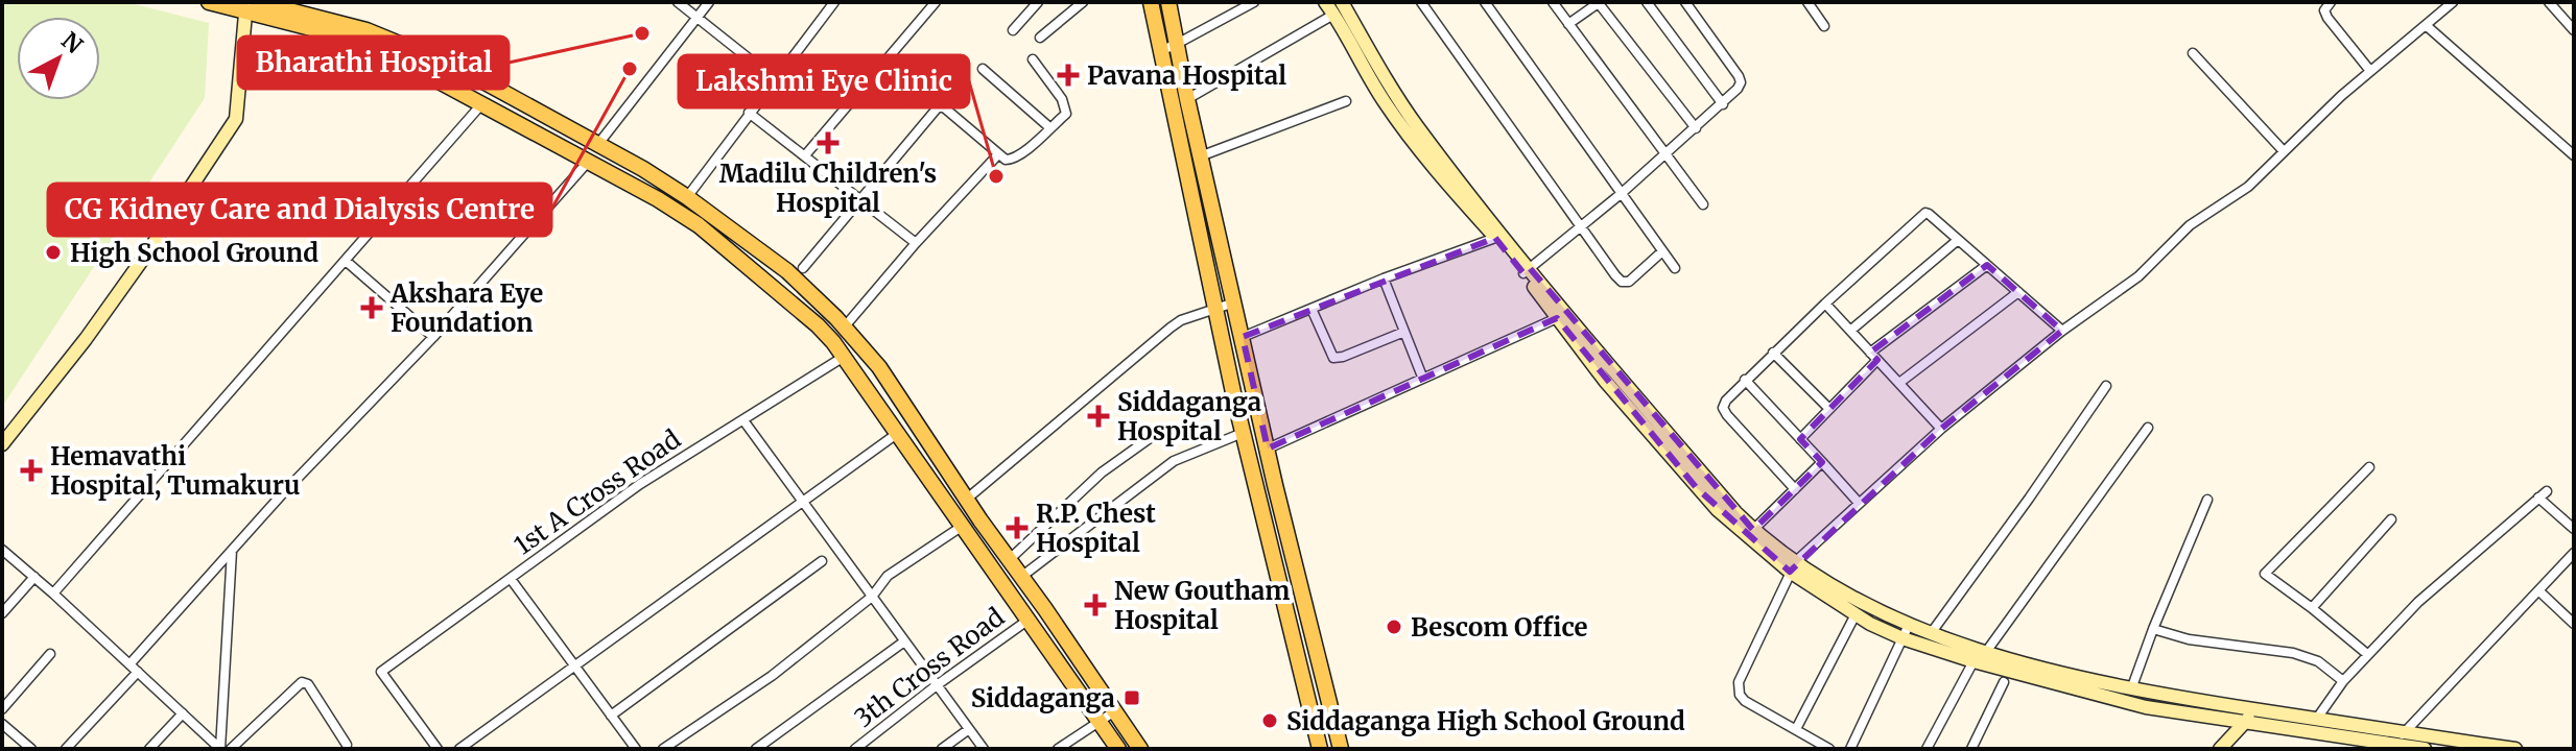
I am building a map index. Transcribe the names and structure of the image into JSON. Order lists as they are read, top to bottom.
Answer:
{
  "streets": {
    "street": ["1st A Cross Road", "3th Cross Road"]
  },
  "places": {
    "other": [
      "Bharathi Hospital",
      "CG Kidney Care and Dialysis Centre",
      "Lakshmi Eye Clinic",
      "High School Ground",
      "Bescom Office",
      "Siddaganga High School Ground"
    ],
    "health": [
      "Pavana Hospital",
      "Madilu Children's Hospital",
      "Akshara Eye Foundation",
      "Siddaganga Hospital",
      "Hemavathi Hospital, Tumakuru",
      "R.P. Chest Hospital",
      "New Goutham Hospital"
    ],
    "transit": ["Siddaganga"]
  },
  "north": "top right"
}
